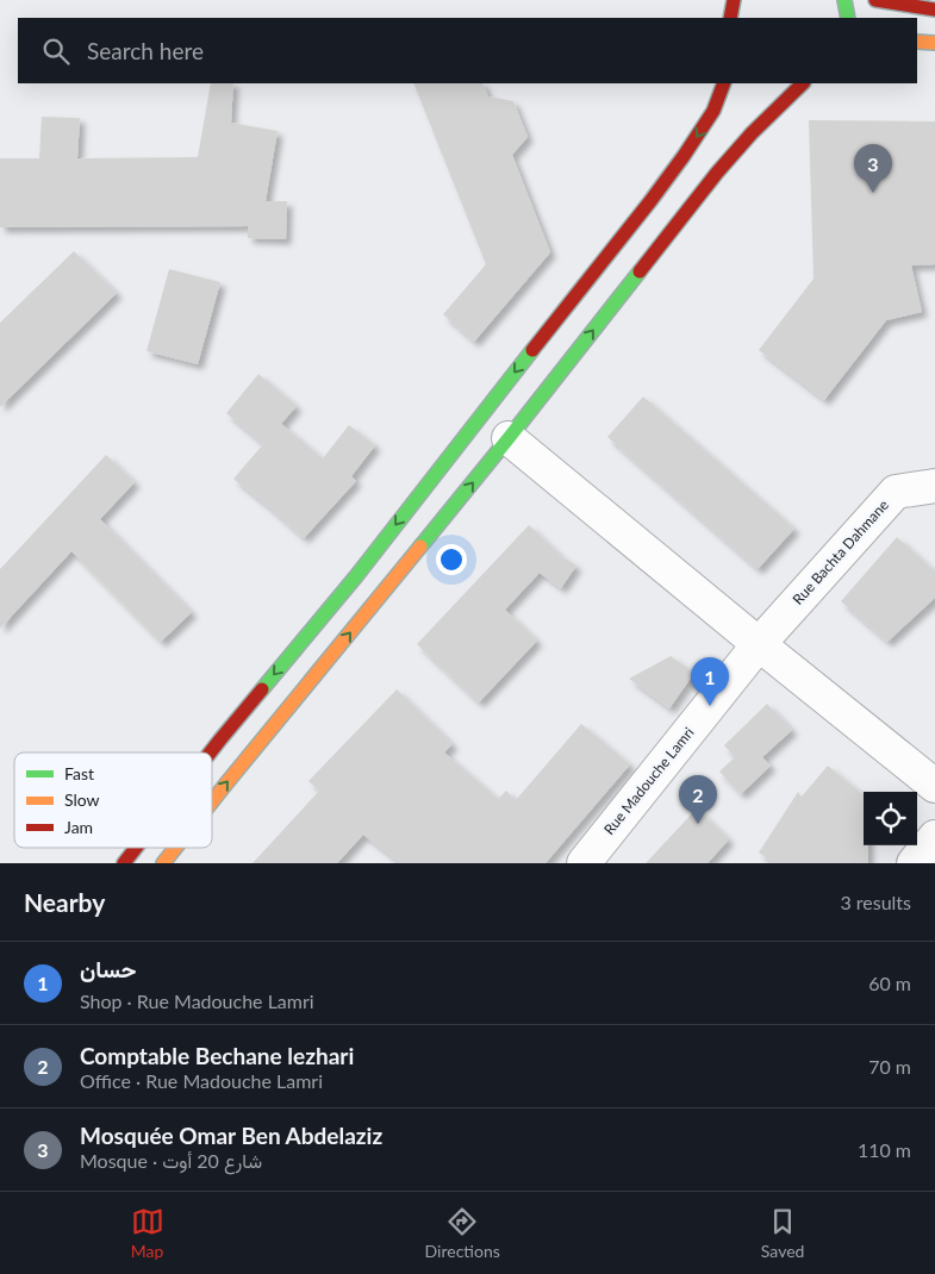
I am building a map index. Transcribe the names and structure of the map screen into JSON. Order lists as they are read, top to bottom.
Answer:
{
  "streets": {
    "street": ["Rue Bachta Dahmane", "Rue Madouche Lamri"]
  },
  "crossings": [
    ["Rue Bachta Dahmane", "Rue Madouche Lamri"]
  ],
  "legend": ["Fast", "Slow", "Jam"],
  "page": {
    "search": "Search here",
    "pins": ["3", "1", "2"],
    "heading": ["Nearby", "3 results"],
    "list": [
      {
        "mark": "1",
        "name": "حسان",
        "note": "Shop · Rue Madouche Lamri",
        "value": "60 m"
      },
      {
        "mark": "2",
        "name": "Comptable Bechane lezhari",
        "note": "Office · Rue Madouche Lamri",
        "value": "70 m"
      },
      {
        "mark": "3",
        "name": "Mosquée Omar Ben Abdelaziz",
        "note": "Mosque · شارع 20 أوت",
        "value": "110 m"
      }
    ],
    "nav": ["Map", "Directions", "Saved"]
  }
}
